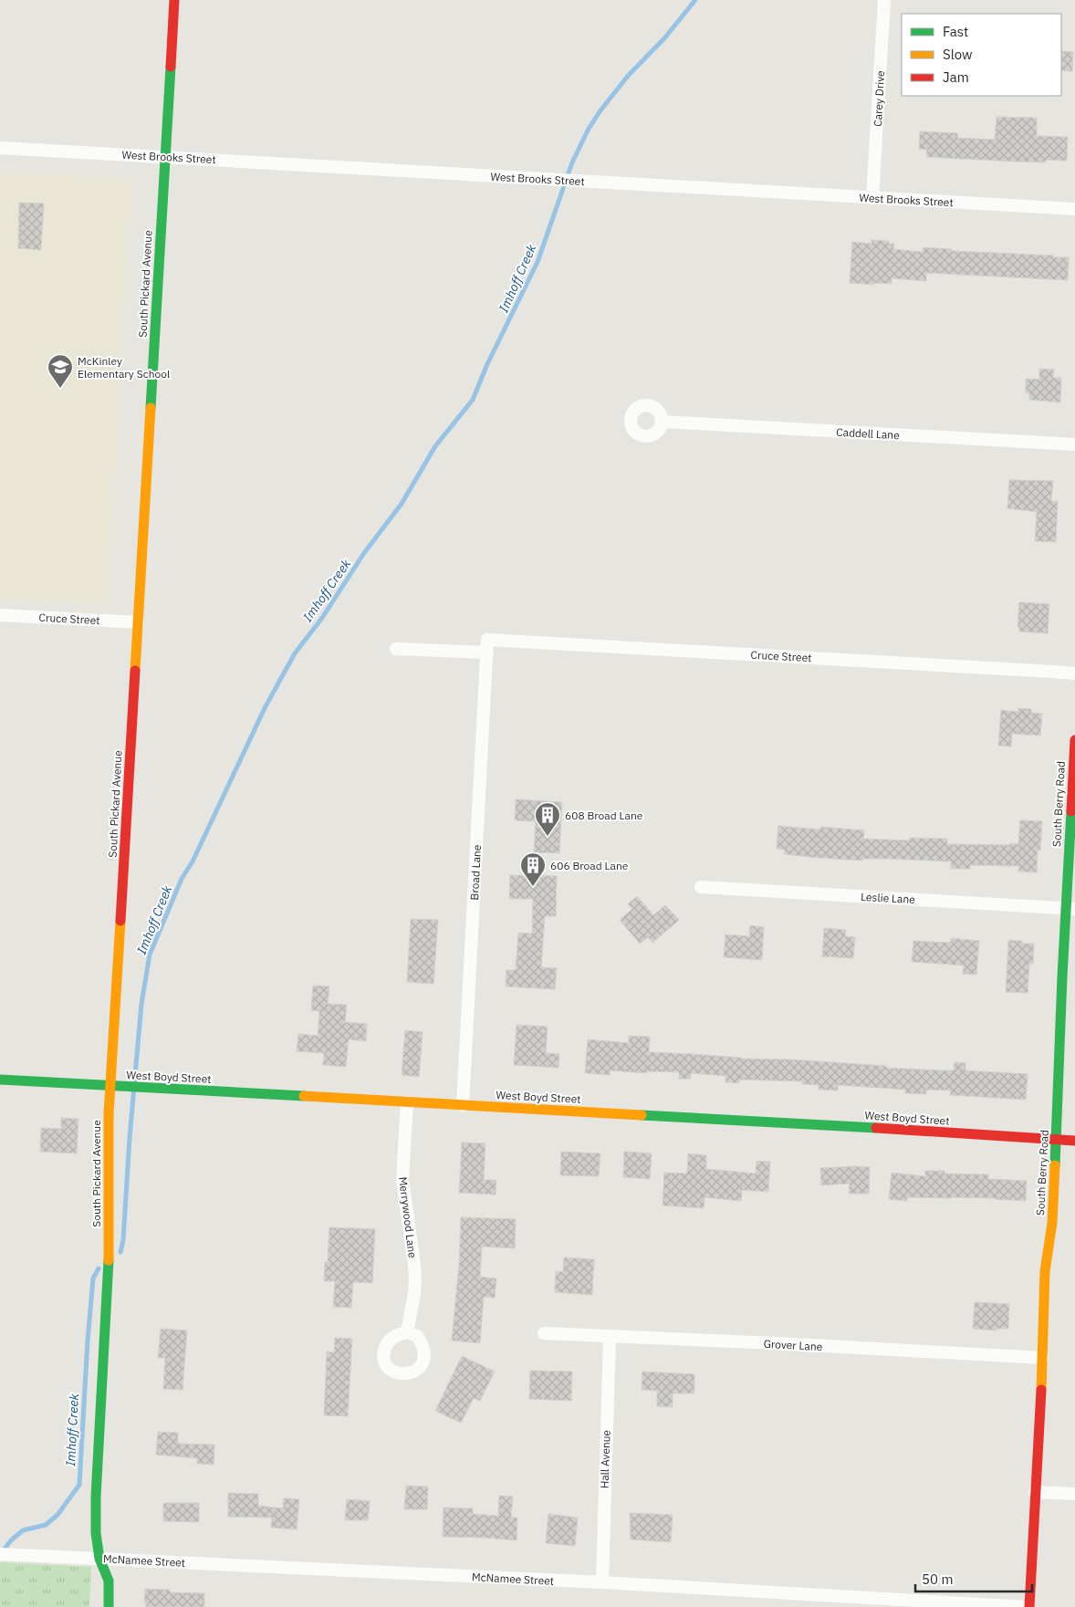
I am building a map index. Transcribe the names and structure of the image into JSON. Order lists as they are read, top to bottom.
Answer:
{
  "streets": {
    "street": [
      "Carey Drive",
      "West Brooks Street",
      "South Pickard Avenue",
      "Caddell Lane",
      "Cruce Street",
      "South Berry Road",
      "Broad Lane",
      "Leslie Lane",
      "West Boyd Street",
      "Merrywood Lane",
      "Grover Lane",
      "Hall Avenue",
      "McNamee Street"
    ]
  },
  "crossings": [
    ["Carey Drive", "West Brooks Street"],
    ["West Brooks Street", "South Pickard Avenue"],
    ["South Pickard Avenue", "Cruce Street"],
    ["South Pickard Avenue", "West Boyd Street"],
    ["South Pickard Avenue", "McNamee Street"],
    ["Cruce Street", "Broad Lane"],
    ["South Berry Road", "Leslie Lane"],
    ["South Berry Road", "West Boyd Street"],
    ["South Berry Road", "Grover Lane"],
    ["South Berry Road", "McNamee Street"],
    ["Broad Lane", "West Boyd Street"],
    ["West Boyd Street", "Merrywood Lane"],
    ["Grover Lane", "Hall Avenue"],
    ["Hall Avenue", "McNamee Street"]
  ],
  "water": ["Imhoff Creek"],
  "places": {
    "school or university": ["McKinley Elementary School"],
    "building": ["608 Broad Lane", "606 Broad Lane"]
  },
  "legend": ["Fast", "Slow", "Jam"],
  "scale_bar": "50 m"
}
